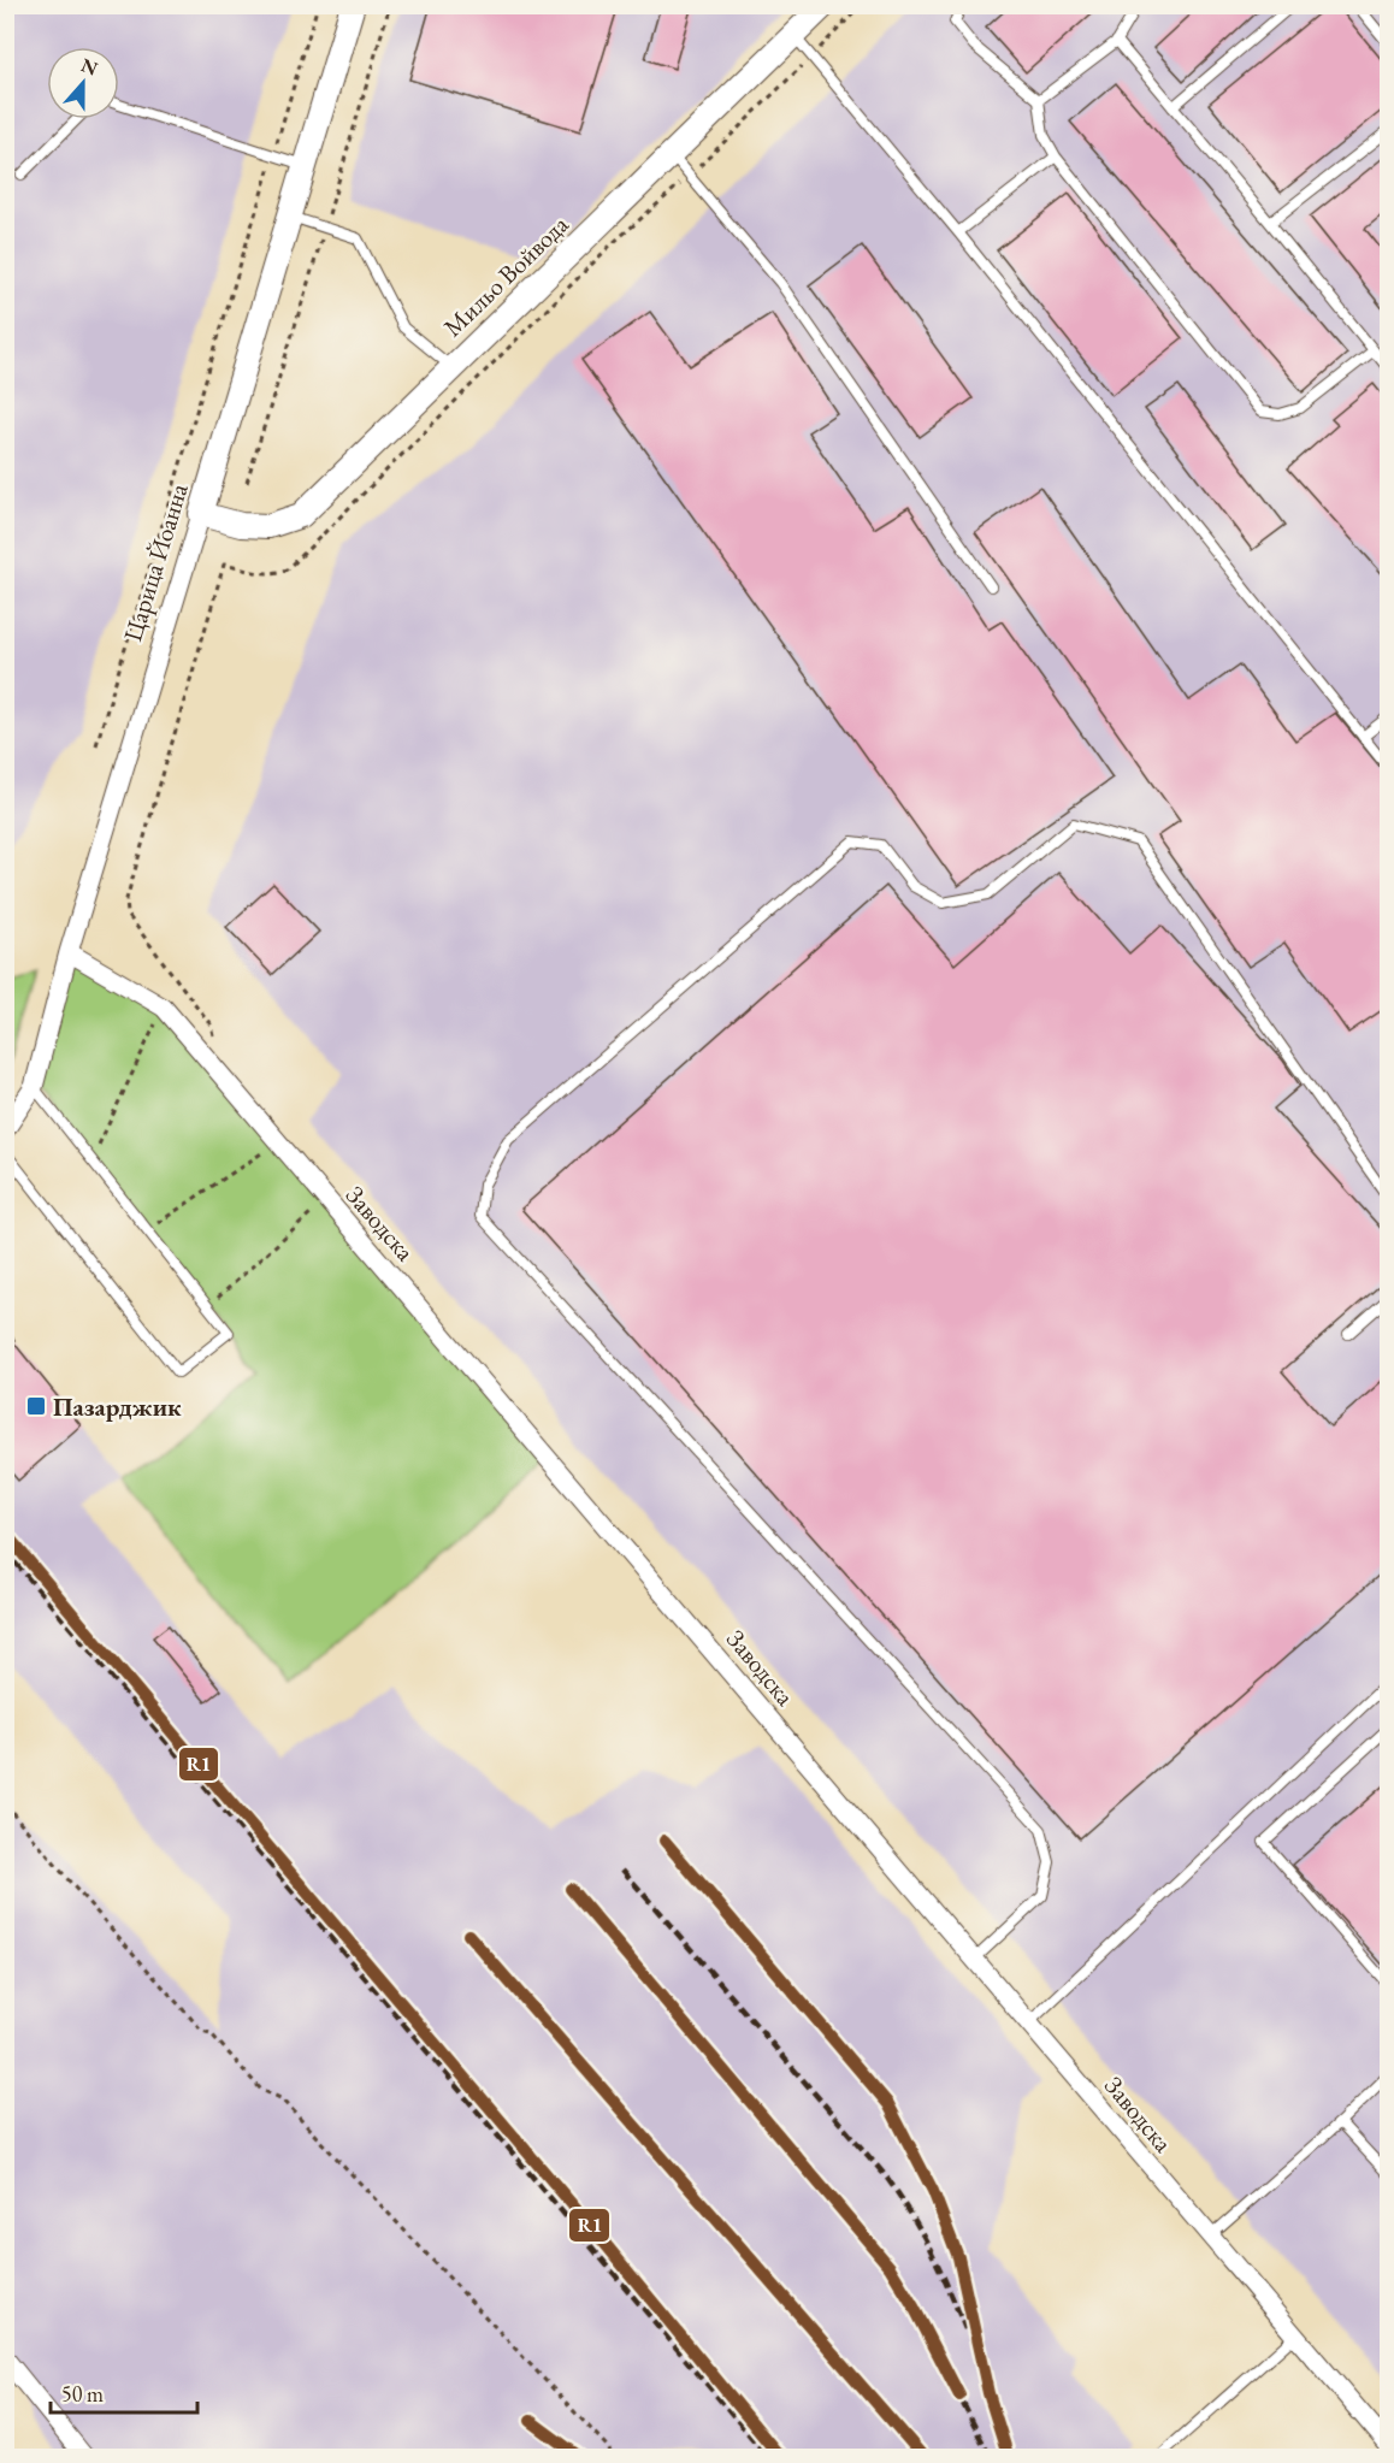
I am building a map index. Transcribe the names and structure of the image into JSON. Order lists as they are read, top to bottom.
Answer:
{
  "streets": {
    "street": ["Мильо Войвода", "Царица Йоанна", "Заводска"]
  },
  "crossings": [
    ["Мильо Войвода", "Царица Йоанна"],
    ["Царица Йоанна", "Заводска"]
  ],
  "places": {
    "transit": ["Пазарджик"]
  },
  "lines": ["transit line R1"],
  "scale_bar": "50 m",
  "north": "top"
}
